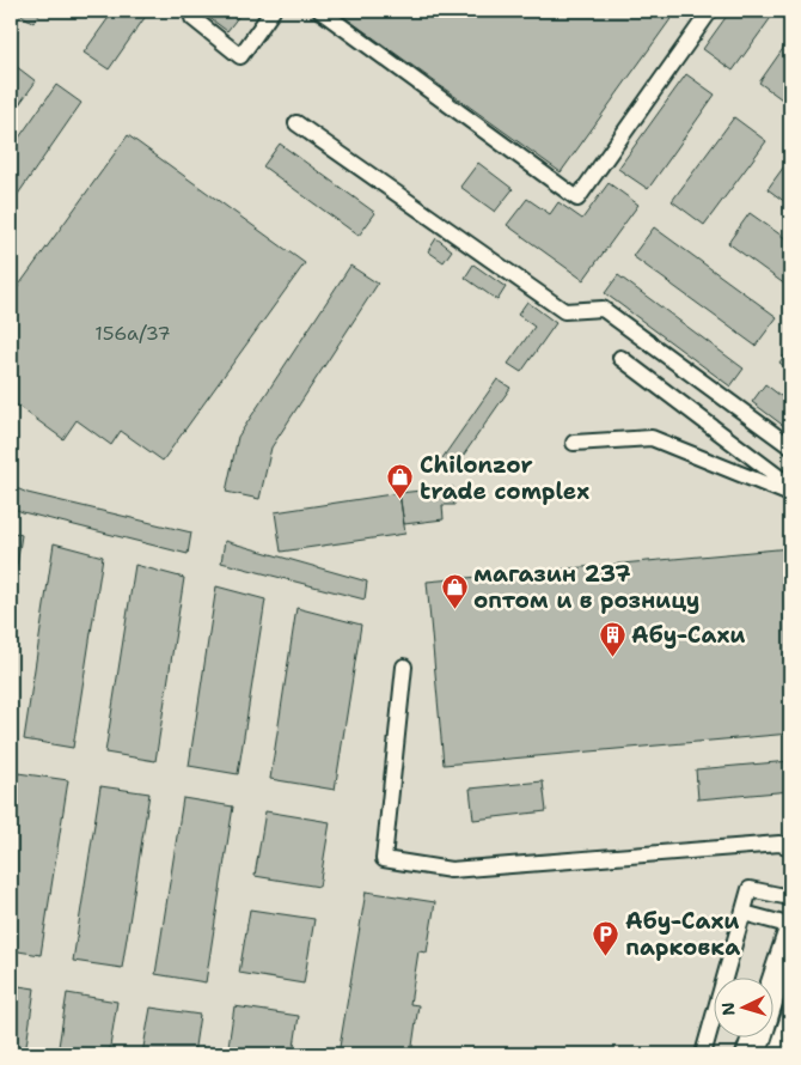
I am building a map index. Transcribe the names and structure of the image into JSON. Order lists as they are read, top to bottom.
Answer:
{
  "places": {
    "shop": ["Chilonzor trade complex", "магазин 237 оптом и в розницу"],
    "building": ["Абу-Сахи"],
    "parking": ["Абу-Сахи парковка"]
  },
  "house_numbers": ["156a/37"],
  "north": "left"
}
